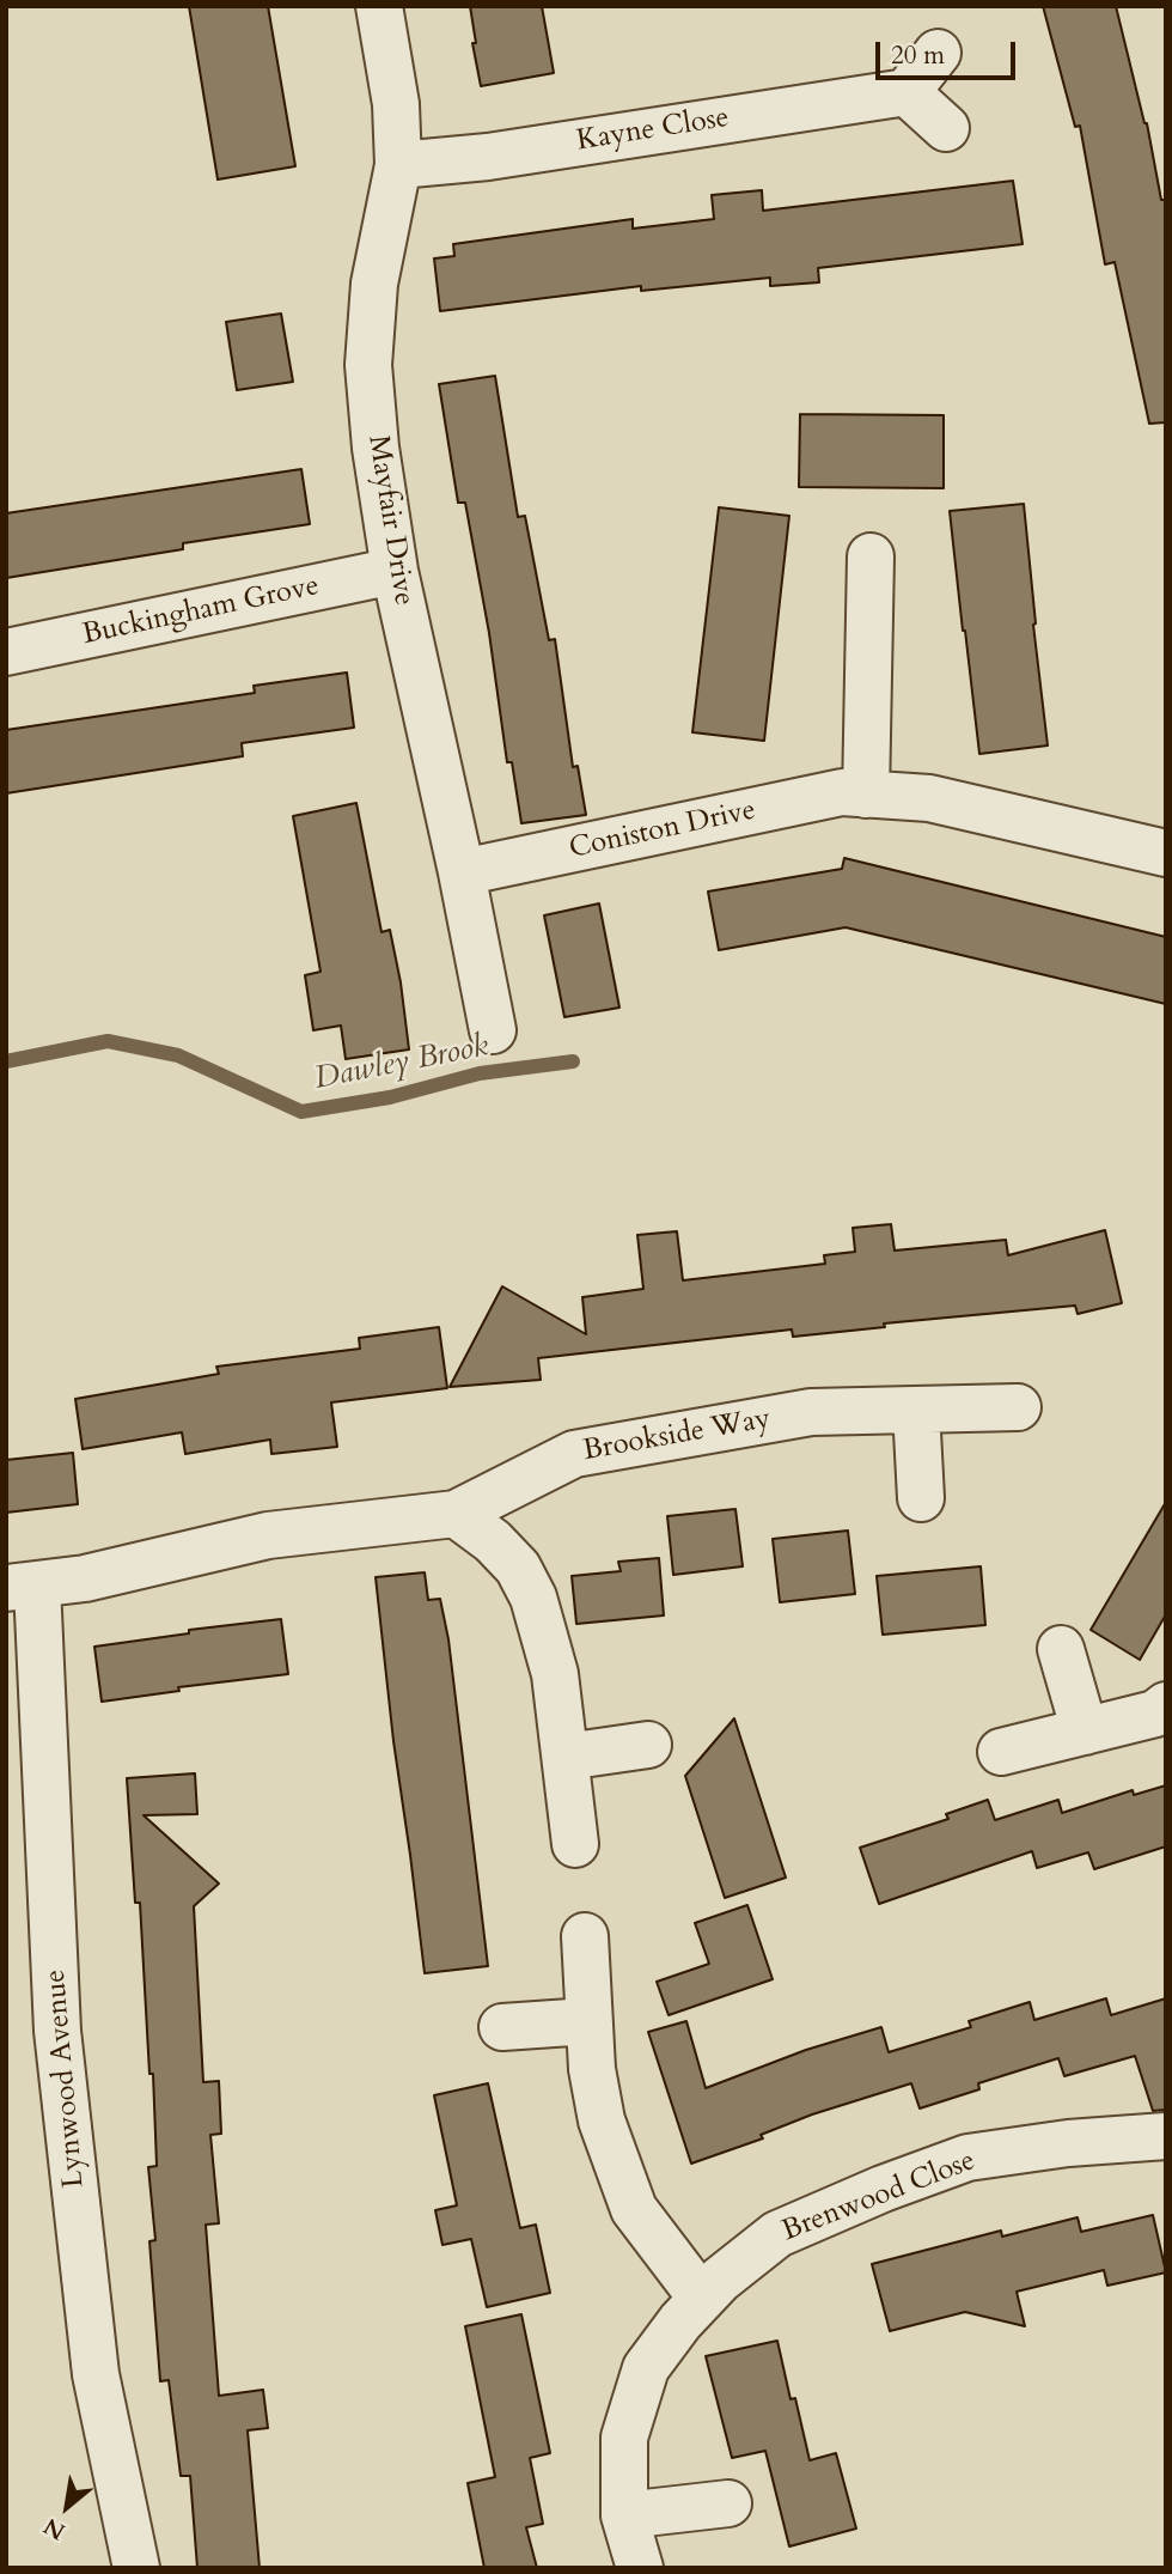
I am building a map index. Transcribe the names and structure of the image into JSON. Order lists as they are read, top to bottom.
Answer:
{
  "streets": {
    "street": [
      "Kayne Close",
      "Mayfair Drive",
      "Buckingham Grove",
      "Coniston Drive",
      "Brookside Way",
      "Lynwood Avenue",
      "Brenwood Close"
    ]
  },
  "crossings": [
    ["Kayne Close", "Mayfair Drive"],
    ["Mayfair Drive", "Buckingham Grove"],
    ["Mayfair Drive", "Coniston Drive"],
    ["Brookside Way", "Lynwood Avenue"]
  ],
  "water": ["Dawley Brook"],
  "scale_bar": "20 m",
  "north": "bottom left"
}
